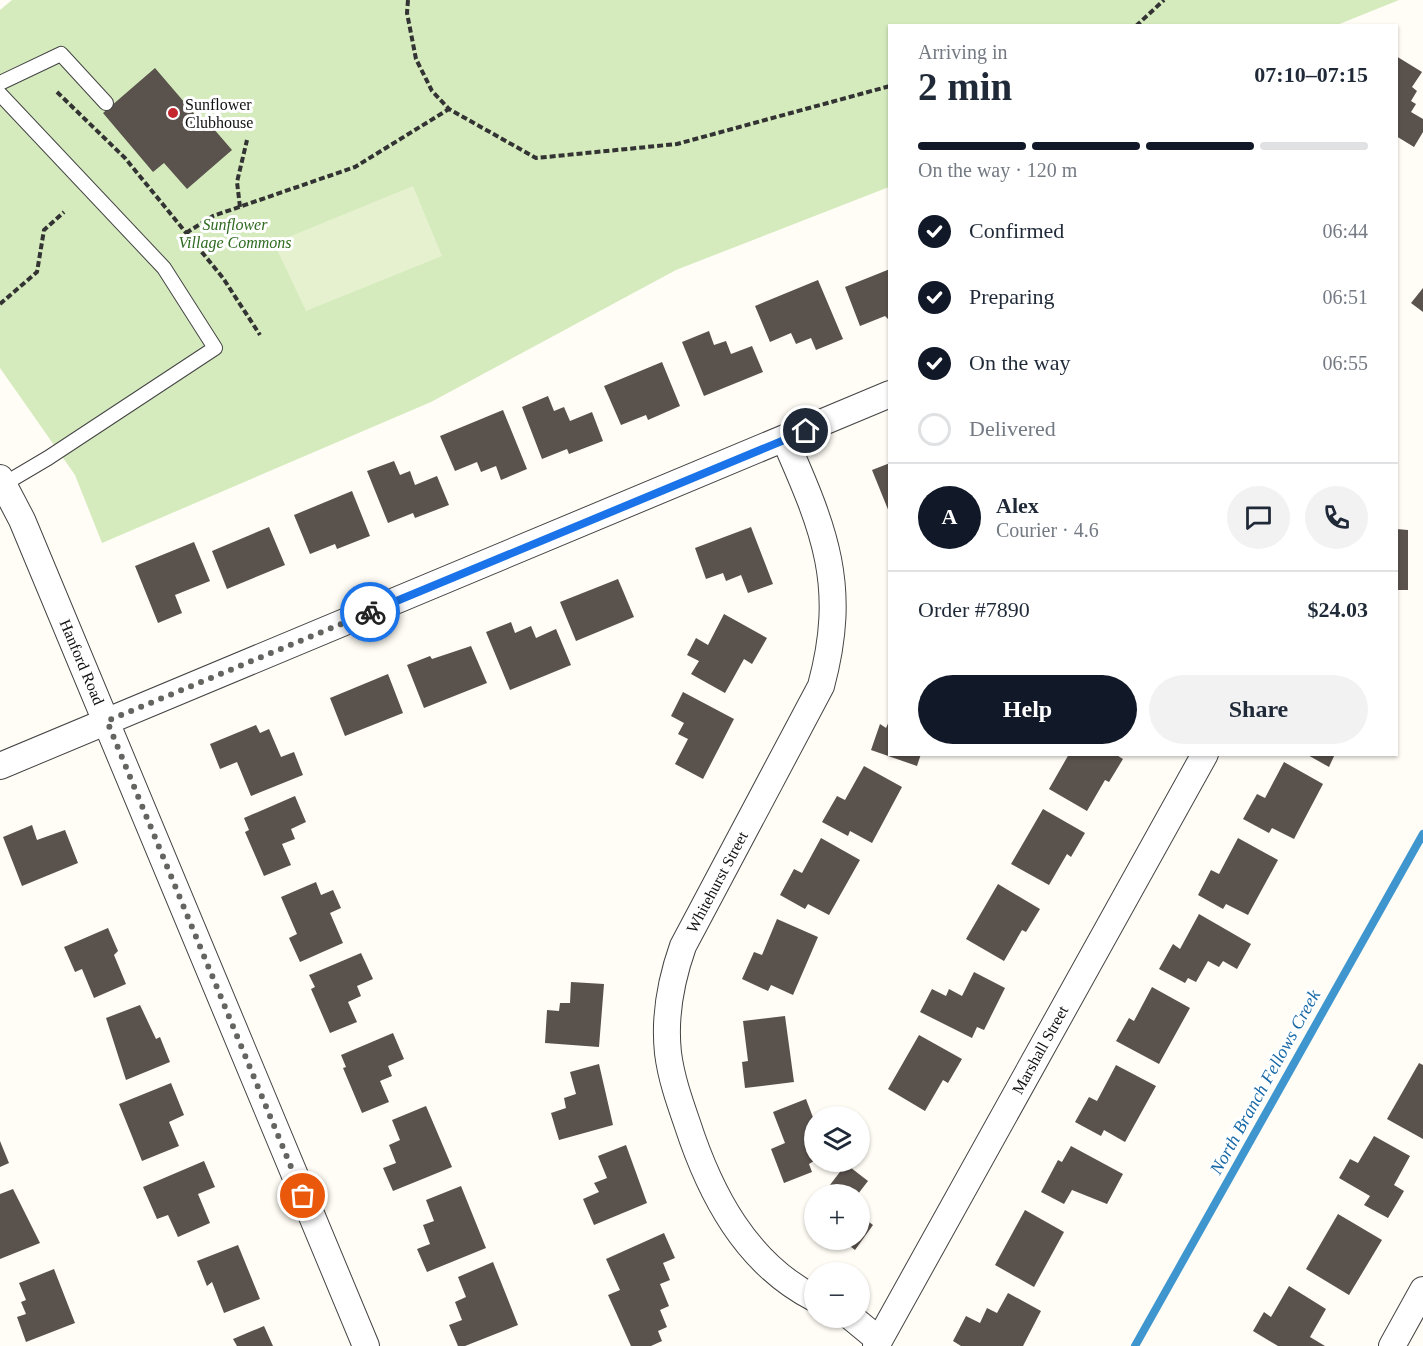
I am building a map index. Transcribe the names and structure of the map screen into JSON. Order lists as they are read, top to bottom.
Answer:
{
  "streets": {
    "street": ["Hanford Road", "Whitehurst Street", "Marshall Street"]
  },
  "water": ["North Branch Fellows Creek"],
  "parks": ["Sunflower Village Commons"],
  "places": ["Sunflower Clubhouse"],
  "page": {
    "heading": ["2 min", "Arriving in", "07:10–07:15"],
    "panel": [
      "Alex",
      "Courier · 4.6",
      "Order #7890",
      "$24.03"
    ],
    "bar": "On the way · 120 m",
    "list": [
      ["Confirmed", "06:44"],
      ["Preparing", "06:51"],
      ["On the way", "06:55"],
      "Delivered"
    ],
    "round": "A",
    "buttons": ["Help", "Share"],
    "map_buttons": ["+", "−"]
  }
}
